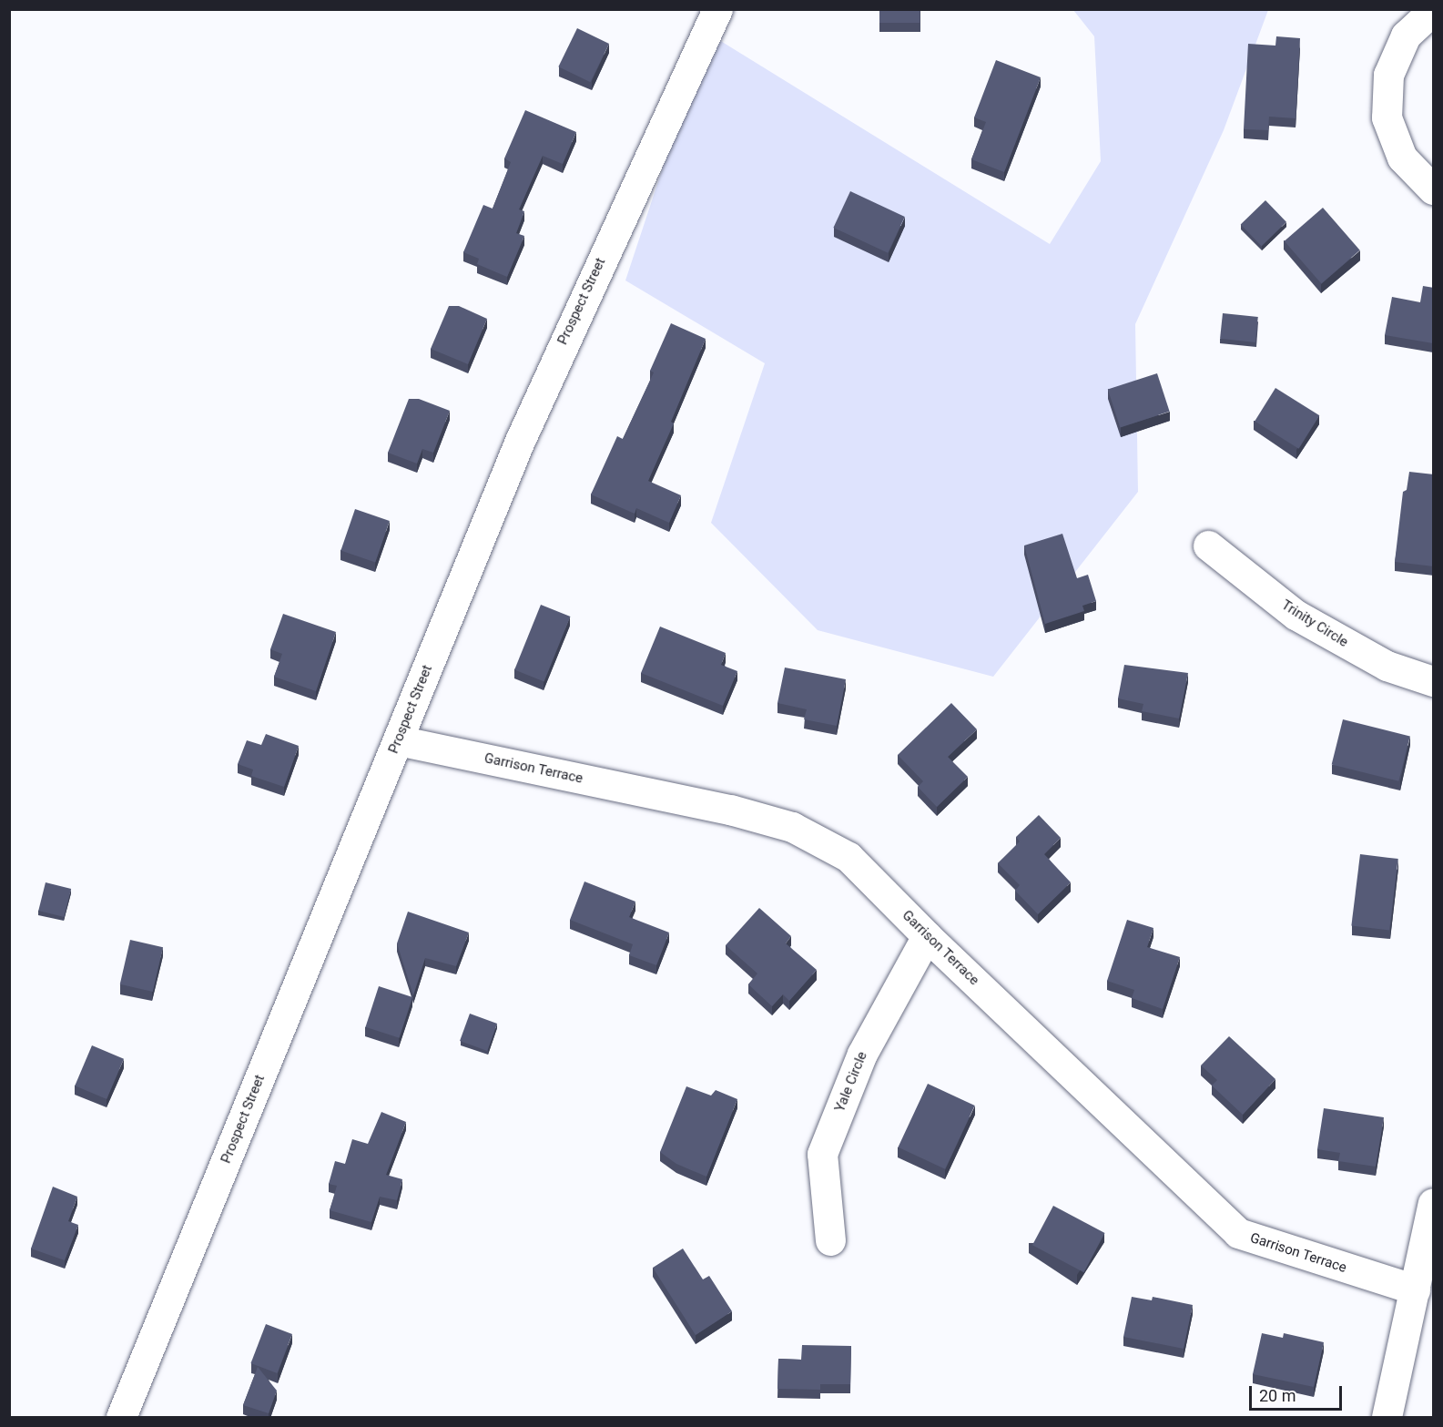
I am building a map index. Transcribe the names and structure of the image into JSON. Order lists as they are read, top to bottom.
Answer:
{
  "streets": {
    "street": [
      "Prospect Street",
      "Trinity Circle",
      "Garrison Terrace",
      "Yale Circle"
    ]
  },
  "crossings": [
    ["Prospect Street", "Garrison Terrace"],
    ["Garrison Terrace", "Yale Circle"]
  ],
  "scale_bar": "20 m"
}
